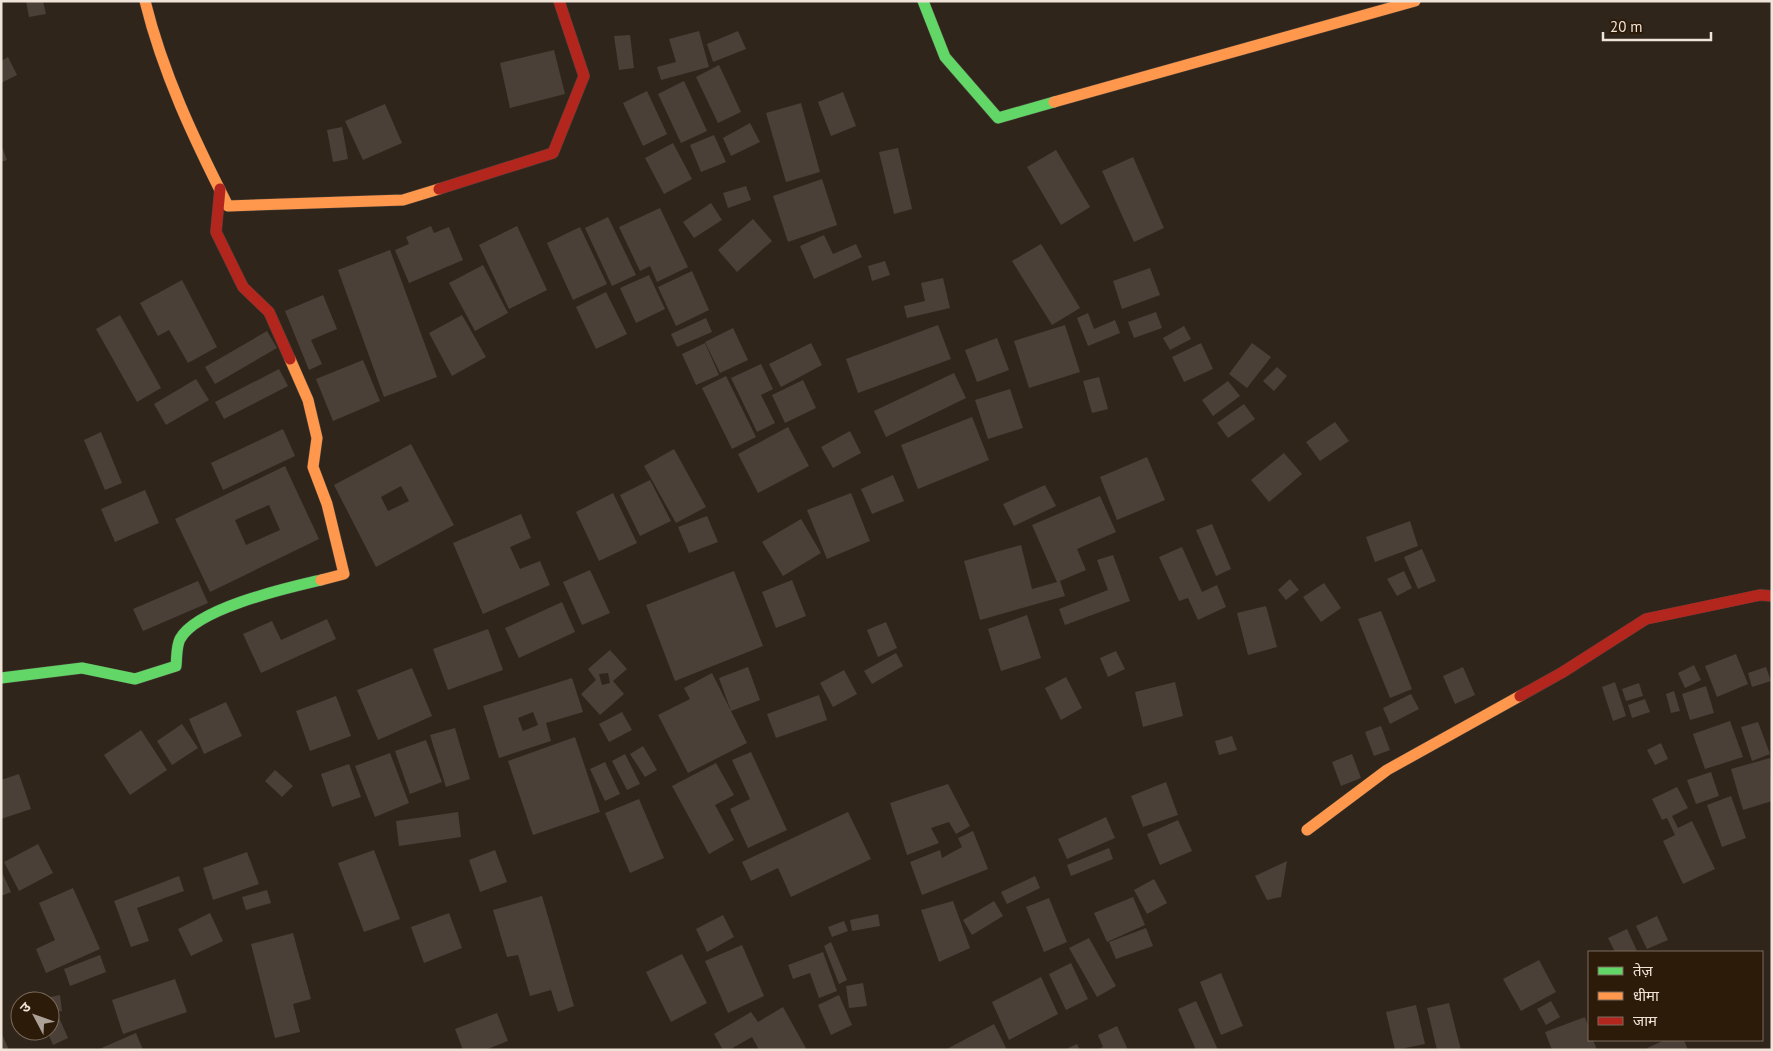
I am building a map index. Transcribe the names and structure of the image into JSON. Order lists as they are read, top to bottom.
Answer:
{
  "legend": ["तेज़", "धीमा", "जाम"],
  "scale_bar": "20 m",
  "north": "top left"
}
